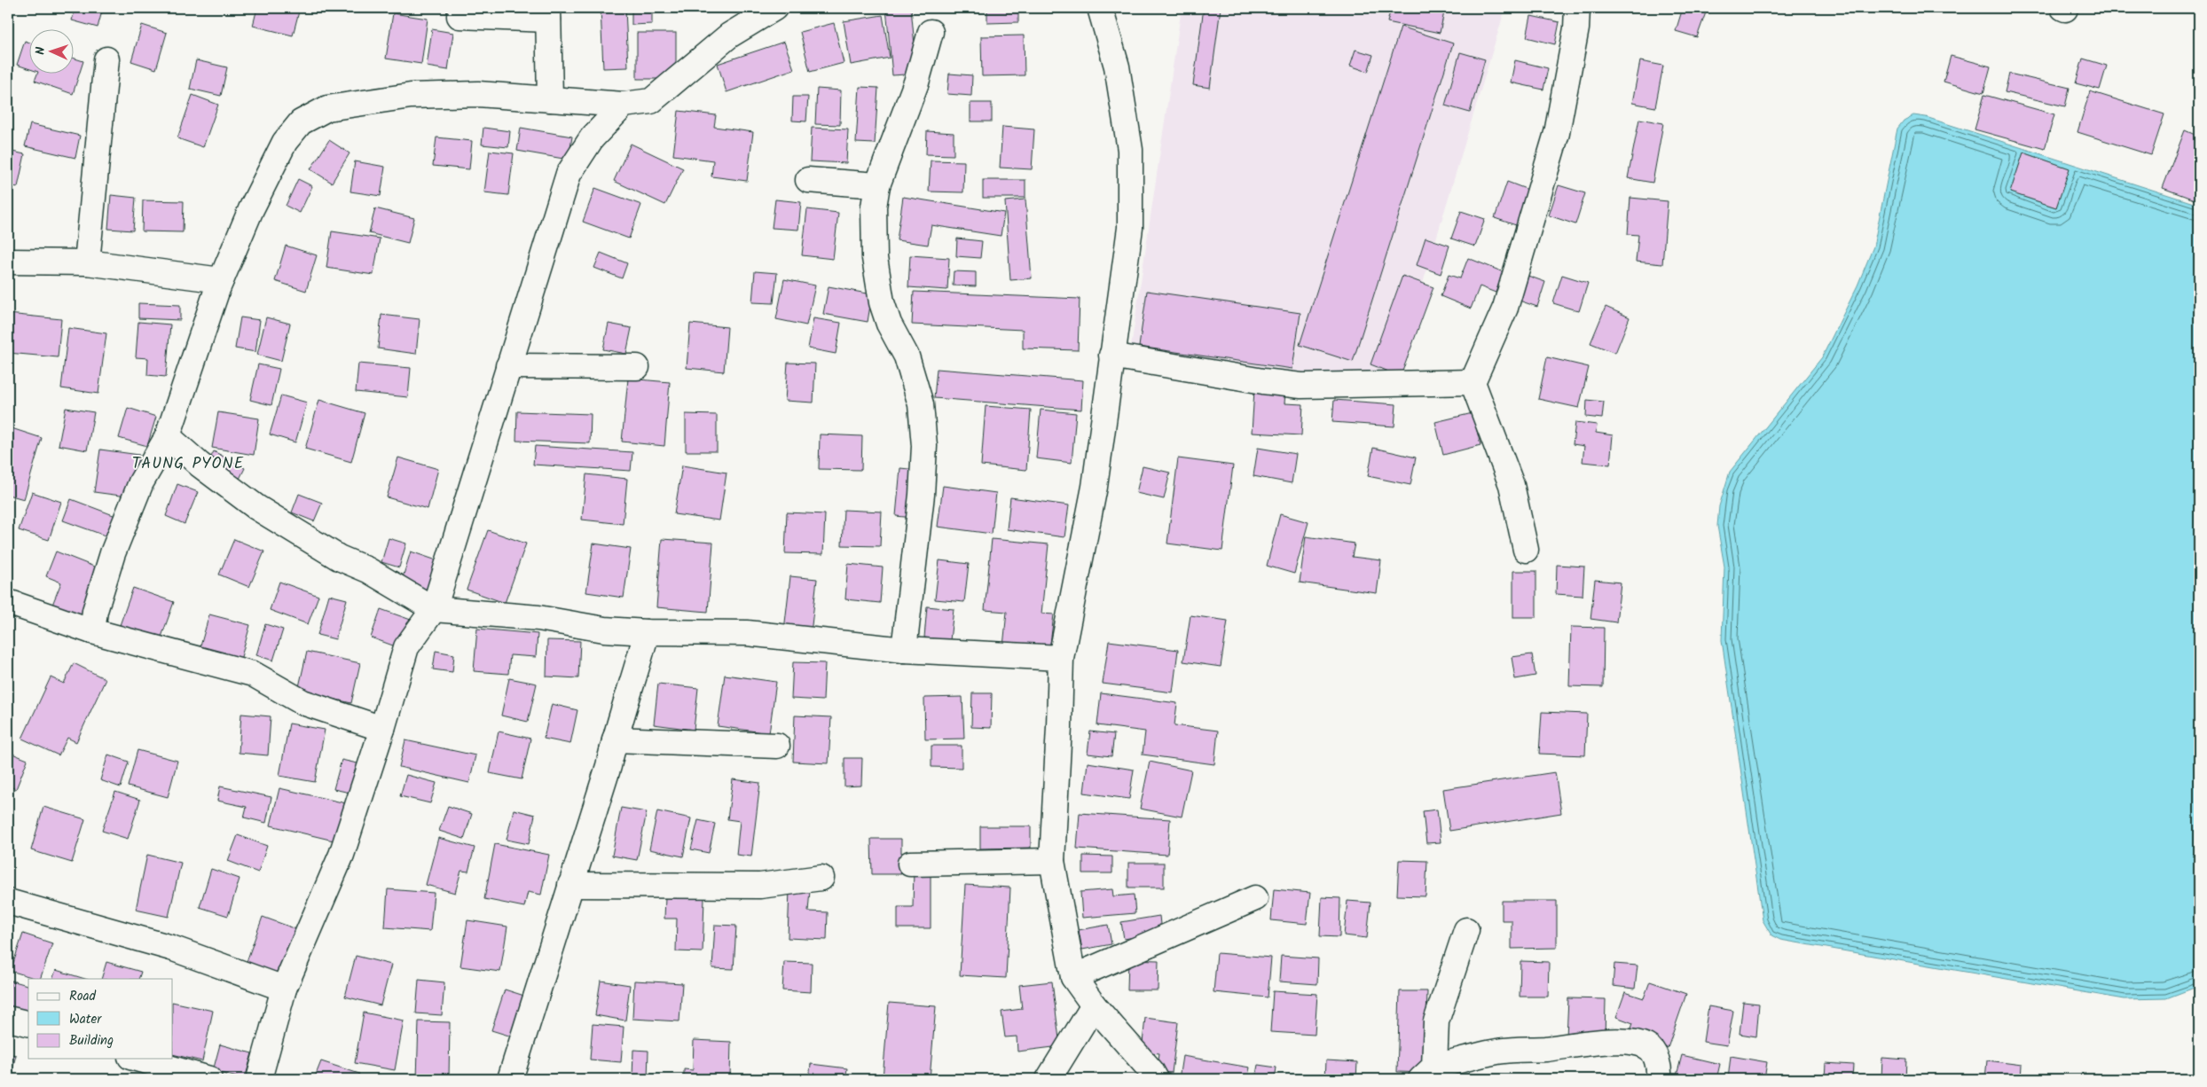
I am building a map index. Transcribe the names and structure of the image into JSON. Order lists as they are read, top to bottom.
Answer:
{
  "districts": ["TAUNG PYONE"],
  "legend": ["Road", "Water", "Building"],
  "north": "left"
}
